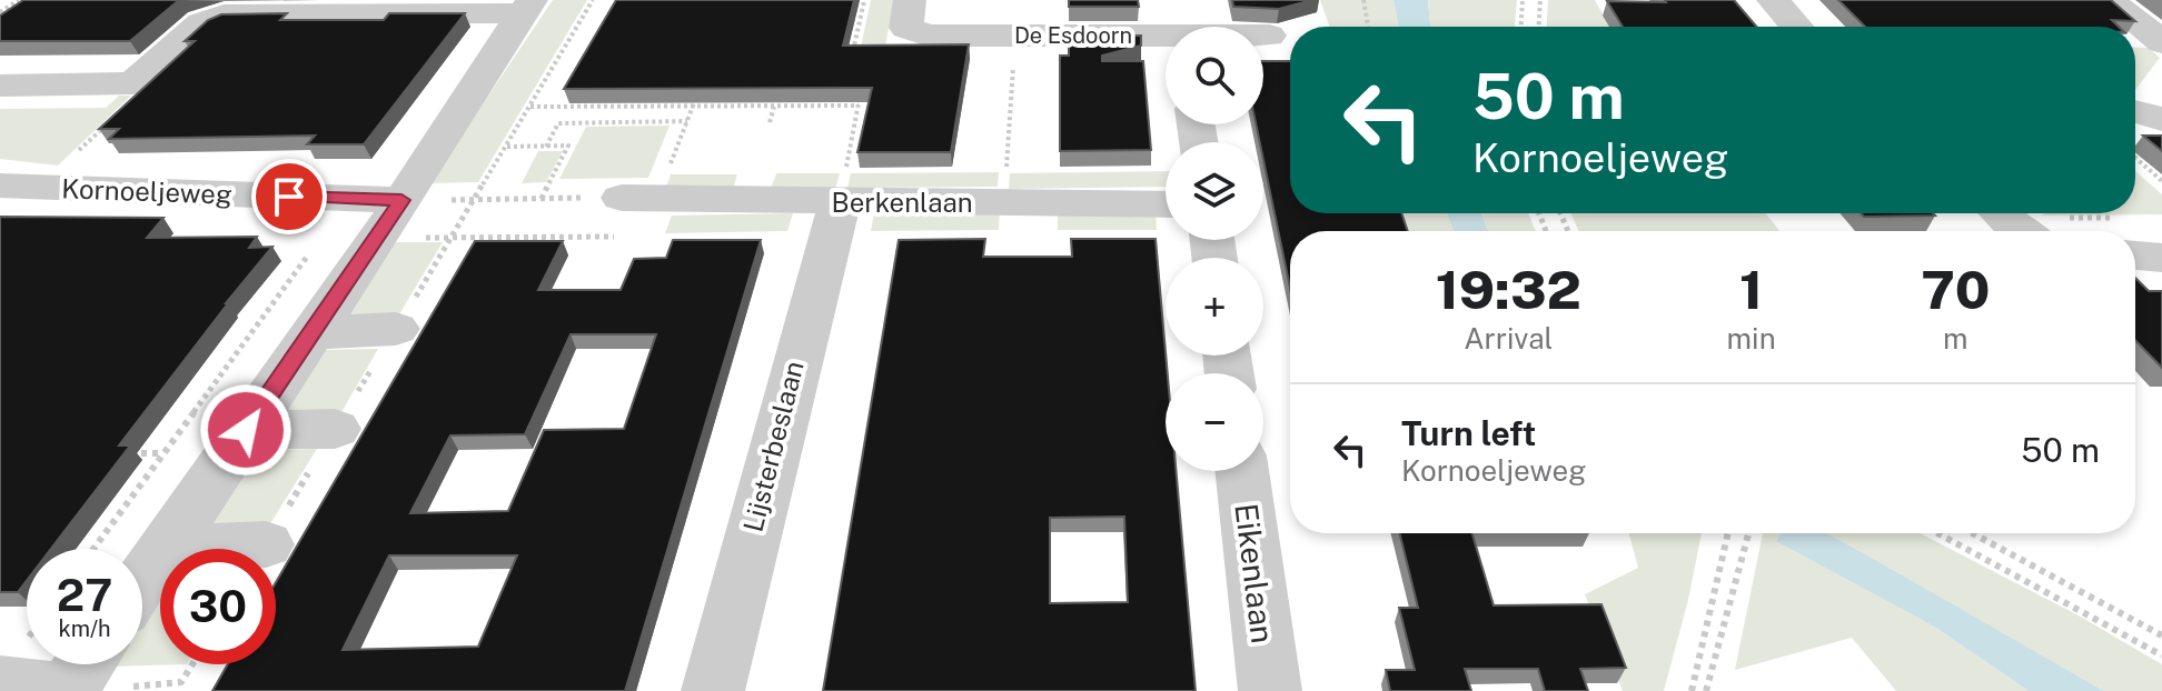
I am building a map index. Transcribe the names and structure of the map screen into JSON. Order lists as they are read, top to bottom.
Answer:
{
  "streets": {
    "street": [
      "De Esdoorn",
      "Kornoeljeweg",
      "Berkenlaan",
      "Lijsterbeslaan",
      "Eikenlaan"
    ]
  },
  "crossings": [
    ["Berkenlaan", "Lijsterbeslaan"]
  ],
  "page": {
    "map_buttons": ["+", "−"],
    "turn": ["50 m", "Kornoeljeweg"],
    "eta": [
      "19:32",
      "Arrival",
      "1",
      "min",
      "70",
      "m"
    ],
    "list": [
      {
        "name": "Turn left",
        "note": "Kornoeljeweg",
        "value": "50 m"
      }
    ],
    "speed": "27 km/h",
    "limit": "30"
  }
}
